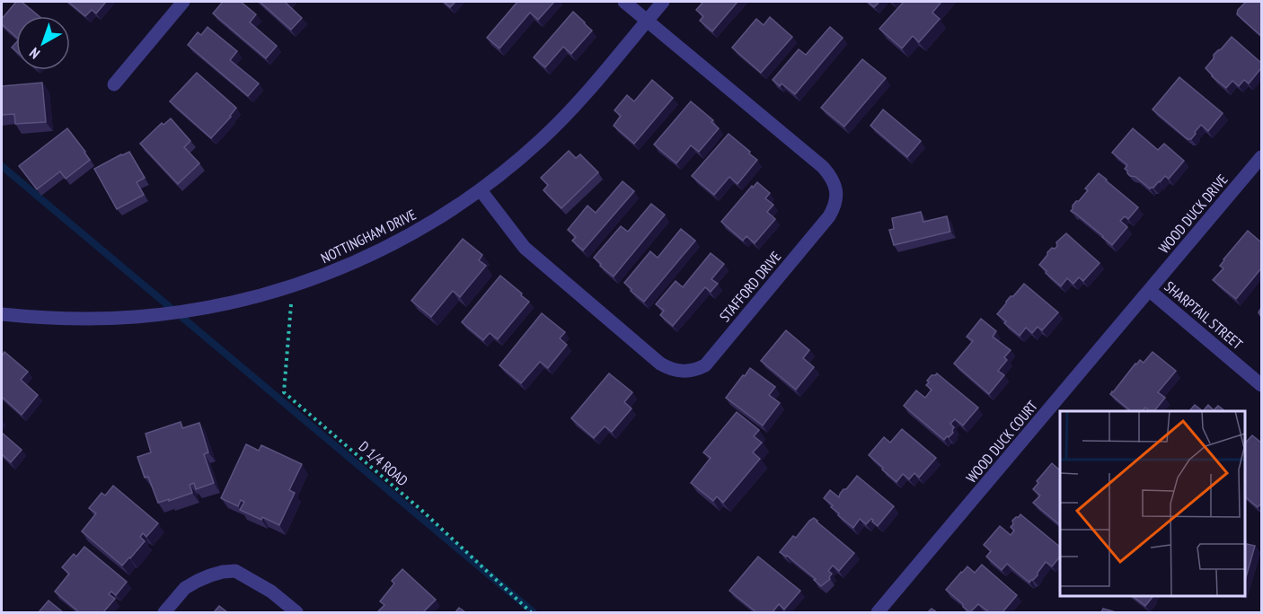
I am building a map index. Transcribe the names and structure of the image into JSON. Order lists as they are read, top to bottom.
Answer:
{
  "streets": {
    "street": [
      "WOOD DUCK DRIVE",
      "NOTTINGHAM DRIVE",
      "STAFFORD DRIVE",
      "SHARPTAIL STREET",
      "WOOD DUCK COURT"
    ],
    "path": ["D 1/4 ROAD"]
  },
  "crossings": [
    ["WOOD DUCK DRIVE", "SHARPTAIL STREET"],
    ["WOOD DUCK DRIVE", "WOOD DUCK COURT"],
    ["NOTTINGHAM DRIVE", "STAFFORD DRIVE"],
    ["SHARPTAIL STREET", "WOOD DUCK COURT"]
  ],
  "north": "bottom left"
}
